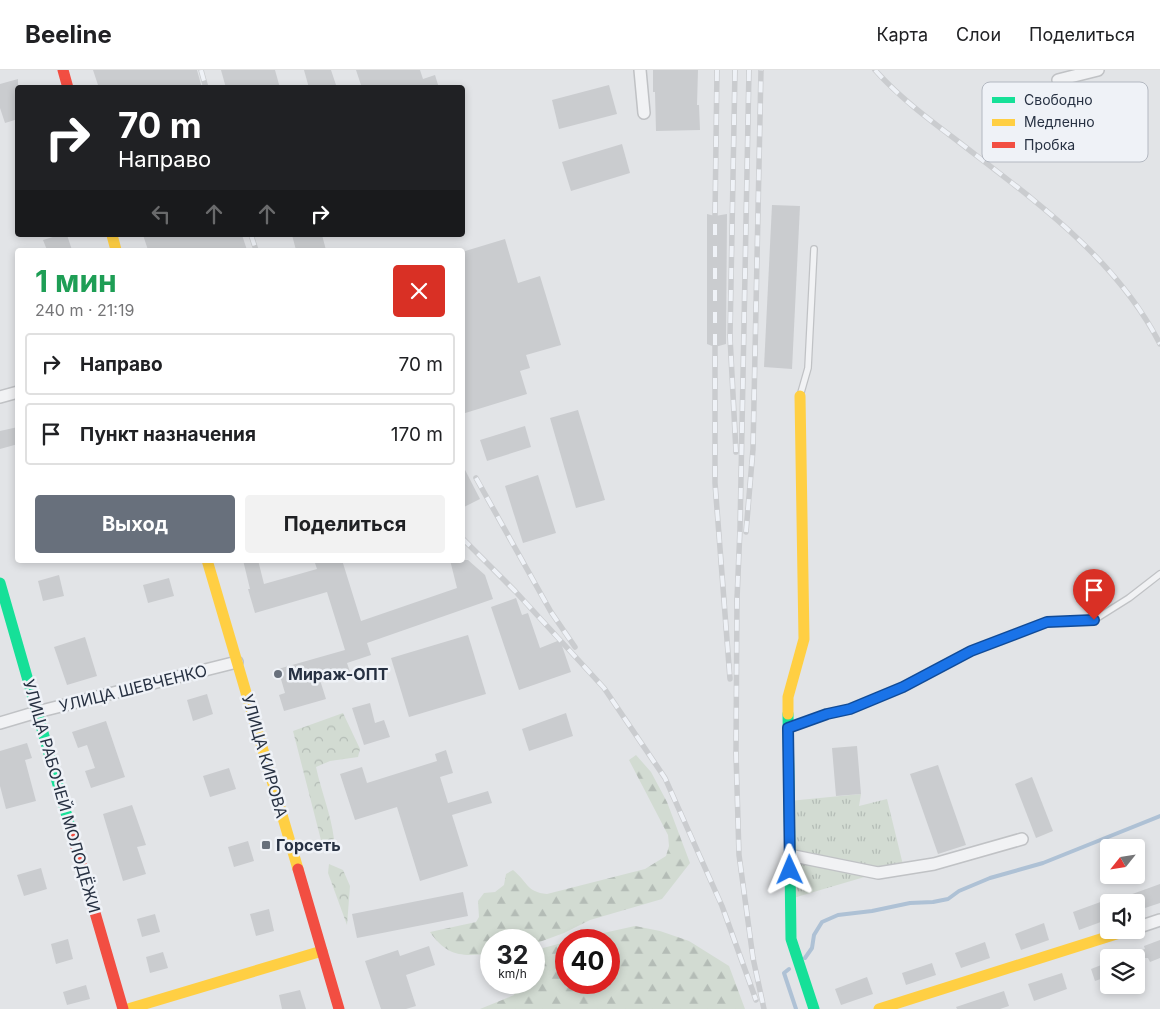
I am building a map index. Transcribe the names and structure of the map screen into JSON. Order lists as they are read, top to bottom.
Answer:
{
  "streets": {
    "street": ["УЛИЦА ШЕВЧЕНКО", "УЛИЦА КИРОВА", "УЛИЦА РАБОЧЕЙ МОЛОДЁЖИ"]
  },
  "crossings": [
    ["УЛИЦА ШЕВЧЕНКО", "УЛИЦА КИРОВА"],
    ["УЛИЦА ШЕВЧЕНКО", "УЛИЦА РАБОЧЕЙ МОЛОДЁЖИ"]
  ],
  "places": {
    "other": ["Мираж-ОПТ"],
    "transit": ["Горсеть"]
  },
  "legend": ["Свободно", "Медленно", "Пробка"],
  "north": "bottom left",
  "page": {
    "header": "Beeline",
    "nav": ["Карта", "Слои", "Поделиться"],
    "turn": ["70 m", "Направо"],
    "heading": ["1 мин", "240 m · 21:19"],
    "list": [
      {
        "name": "Направо",
        "value": "70 m"
      },
      {
        "name": "Пункт назначения",
        "value": "170 m"
      }
    ],
    "buttons": ["Выход", "Поделиться"],
    "speed": "32 km/h",
    "limit": "40"
  }
}
